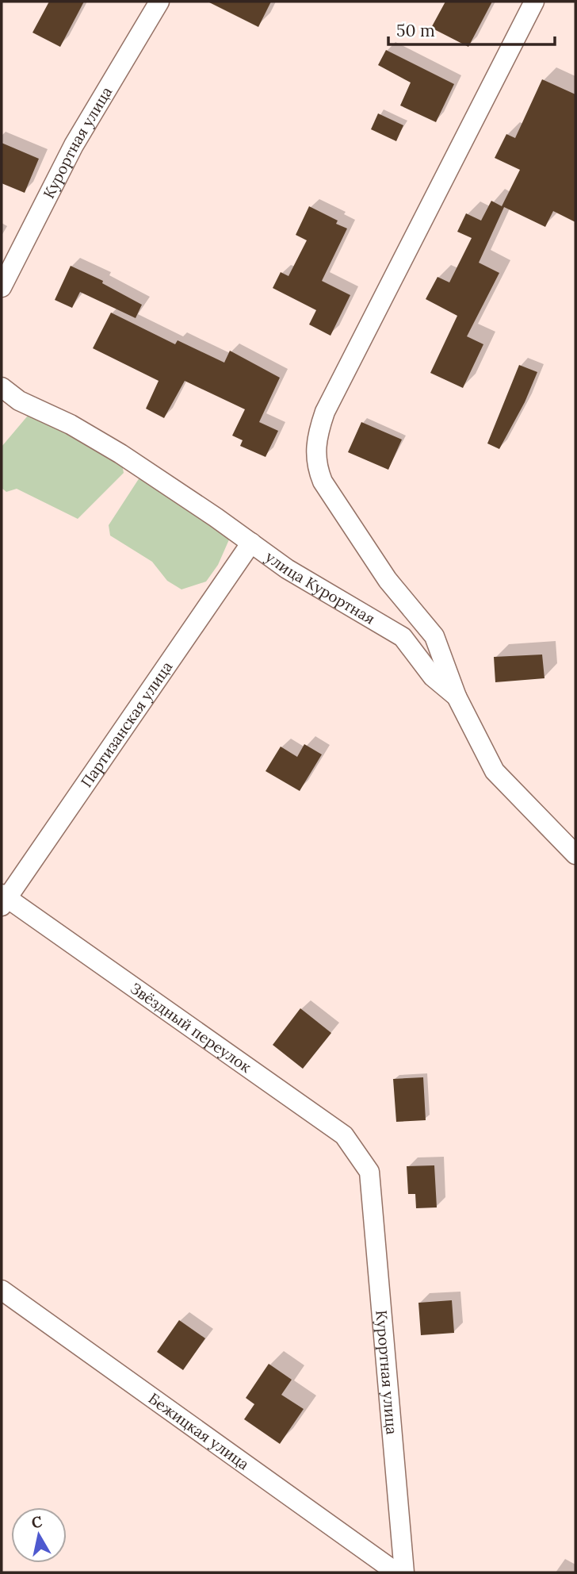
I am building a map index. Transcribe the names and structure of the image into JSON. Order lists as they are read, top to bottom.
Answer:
{
  "streets": {
    "street": [
      "Курортная улица",
      "улица Курортная",
      "Партизанская улица",
      "Звёздный переулок",
      "Бежицкая улица"
    ]
  },
  "crossings": [
    ["Курортная улица", "Звёздный переулок"],
    ["улица Курортная", "Партизанская улица"],
    ["Партизанская улица", "Звёздный переулок"]
  ],
  "scale_bar": "50 m",
  "north": "top"
}
